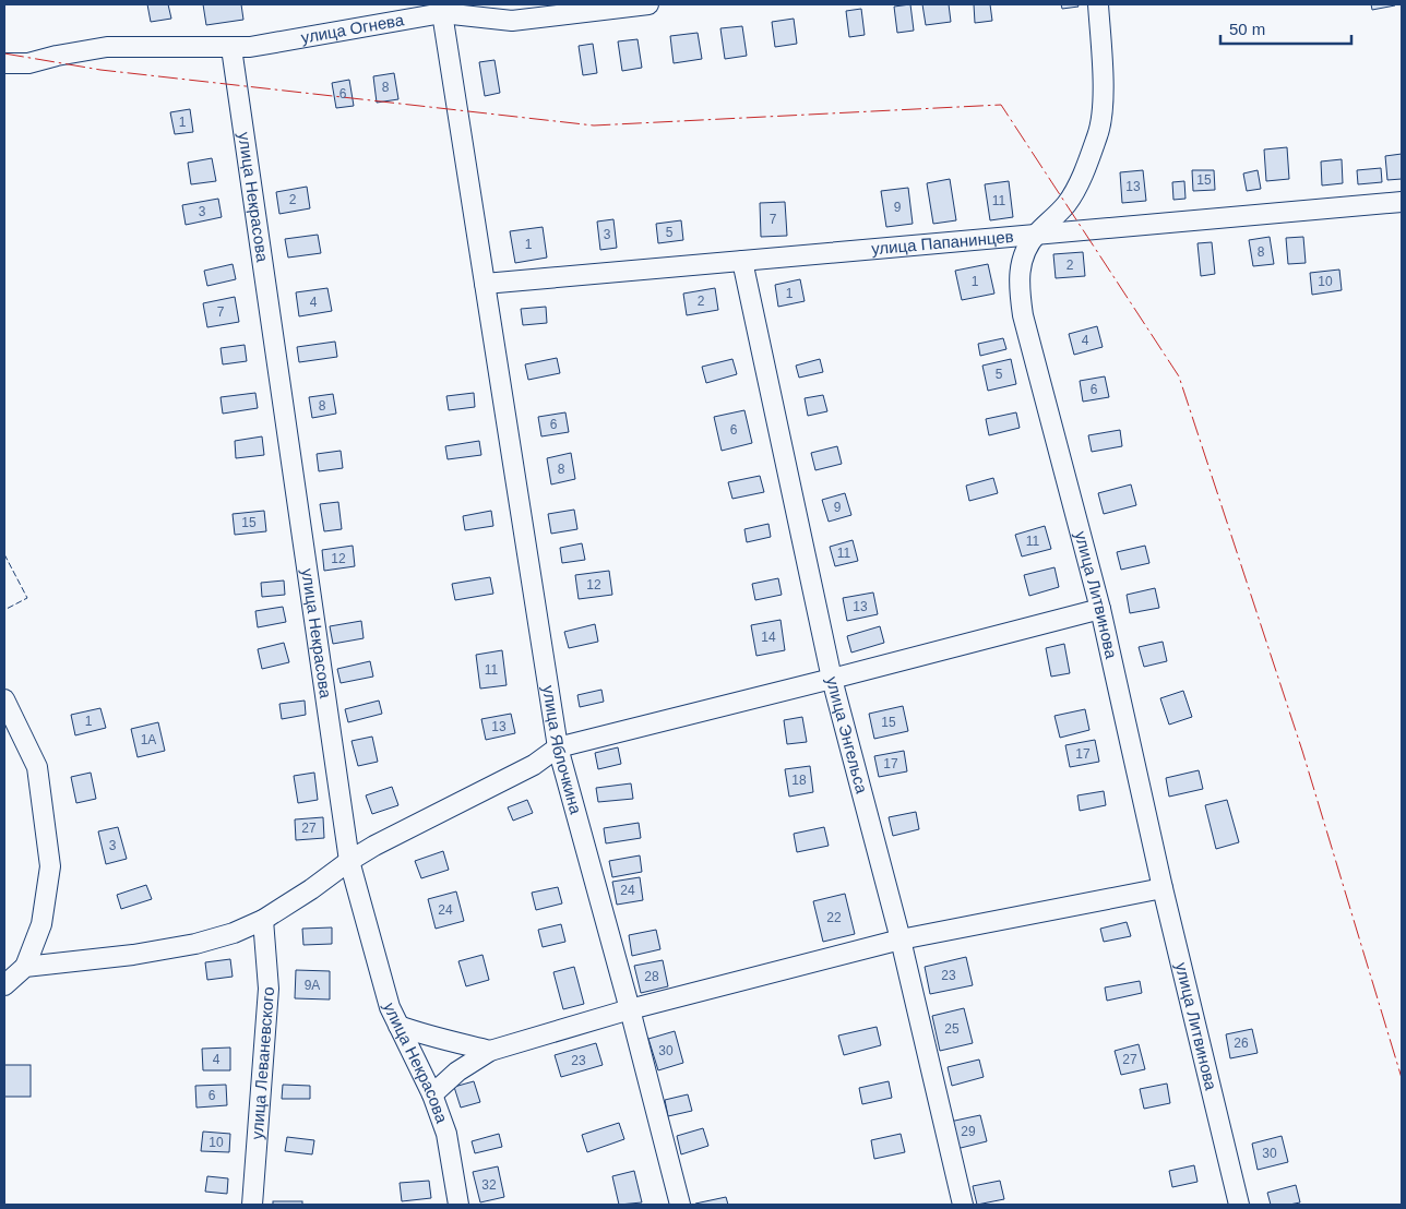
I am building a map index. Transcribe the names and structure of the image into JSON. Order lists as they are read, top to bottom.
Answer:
{
  "streets": {
    "street": [
      "улица Огнева",
      "улица Некрасова",
      "улица Папанинцев",
      "улица Литвинова",
      "улица Энгельса",
      "улица Яблочкина",
      "улица Леваневского"
    ]
  },
  "crossings": [
    ["улица Огнева", "улица Некрасова"],
    ["улица Огнева", "улица Яблочкина"],
    ["улица Папанинцев", "улица Литвинова"],
    ["улица Папанинцев", "улица Энгельса"],
    ["улица Папанинцев", "улица Яблочкина"]
  ],
  "house_numbers": [
    "8",
    "6",
    "1",
    "15",
    "13",
    "2",
    "11",
    "9",
    "3",
    "7",
    "5",
    "3",
    "1",
    "8",
    "2",
    "1",
    "10",
    "1",
    "2",
    "4",
    "7",
    "4",
    "5",
    "6",
    "8",
    "6",
    "6",
    "8",
    "9",
    "15",
    "11",
    "11",
    "12",
    "12",
    "13",
    "14",
    "11",
    "1",
    "15",
    "13",
    "1А",
    "17",
    "17",
    "18",
    "27",
    "3",
    "24",
    "24",
    "22",
    "23",
    "28",
    "9А",
    "25",
    "26",
    "30",
    "4",
    "27",
    "23",
    "6",
    "29",
    "10",
    "30",
    "32"
  ],
  "scale_bar": "50 m"
}
